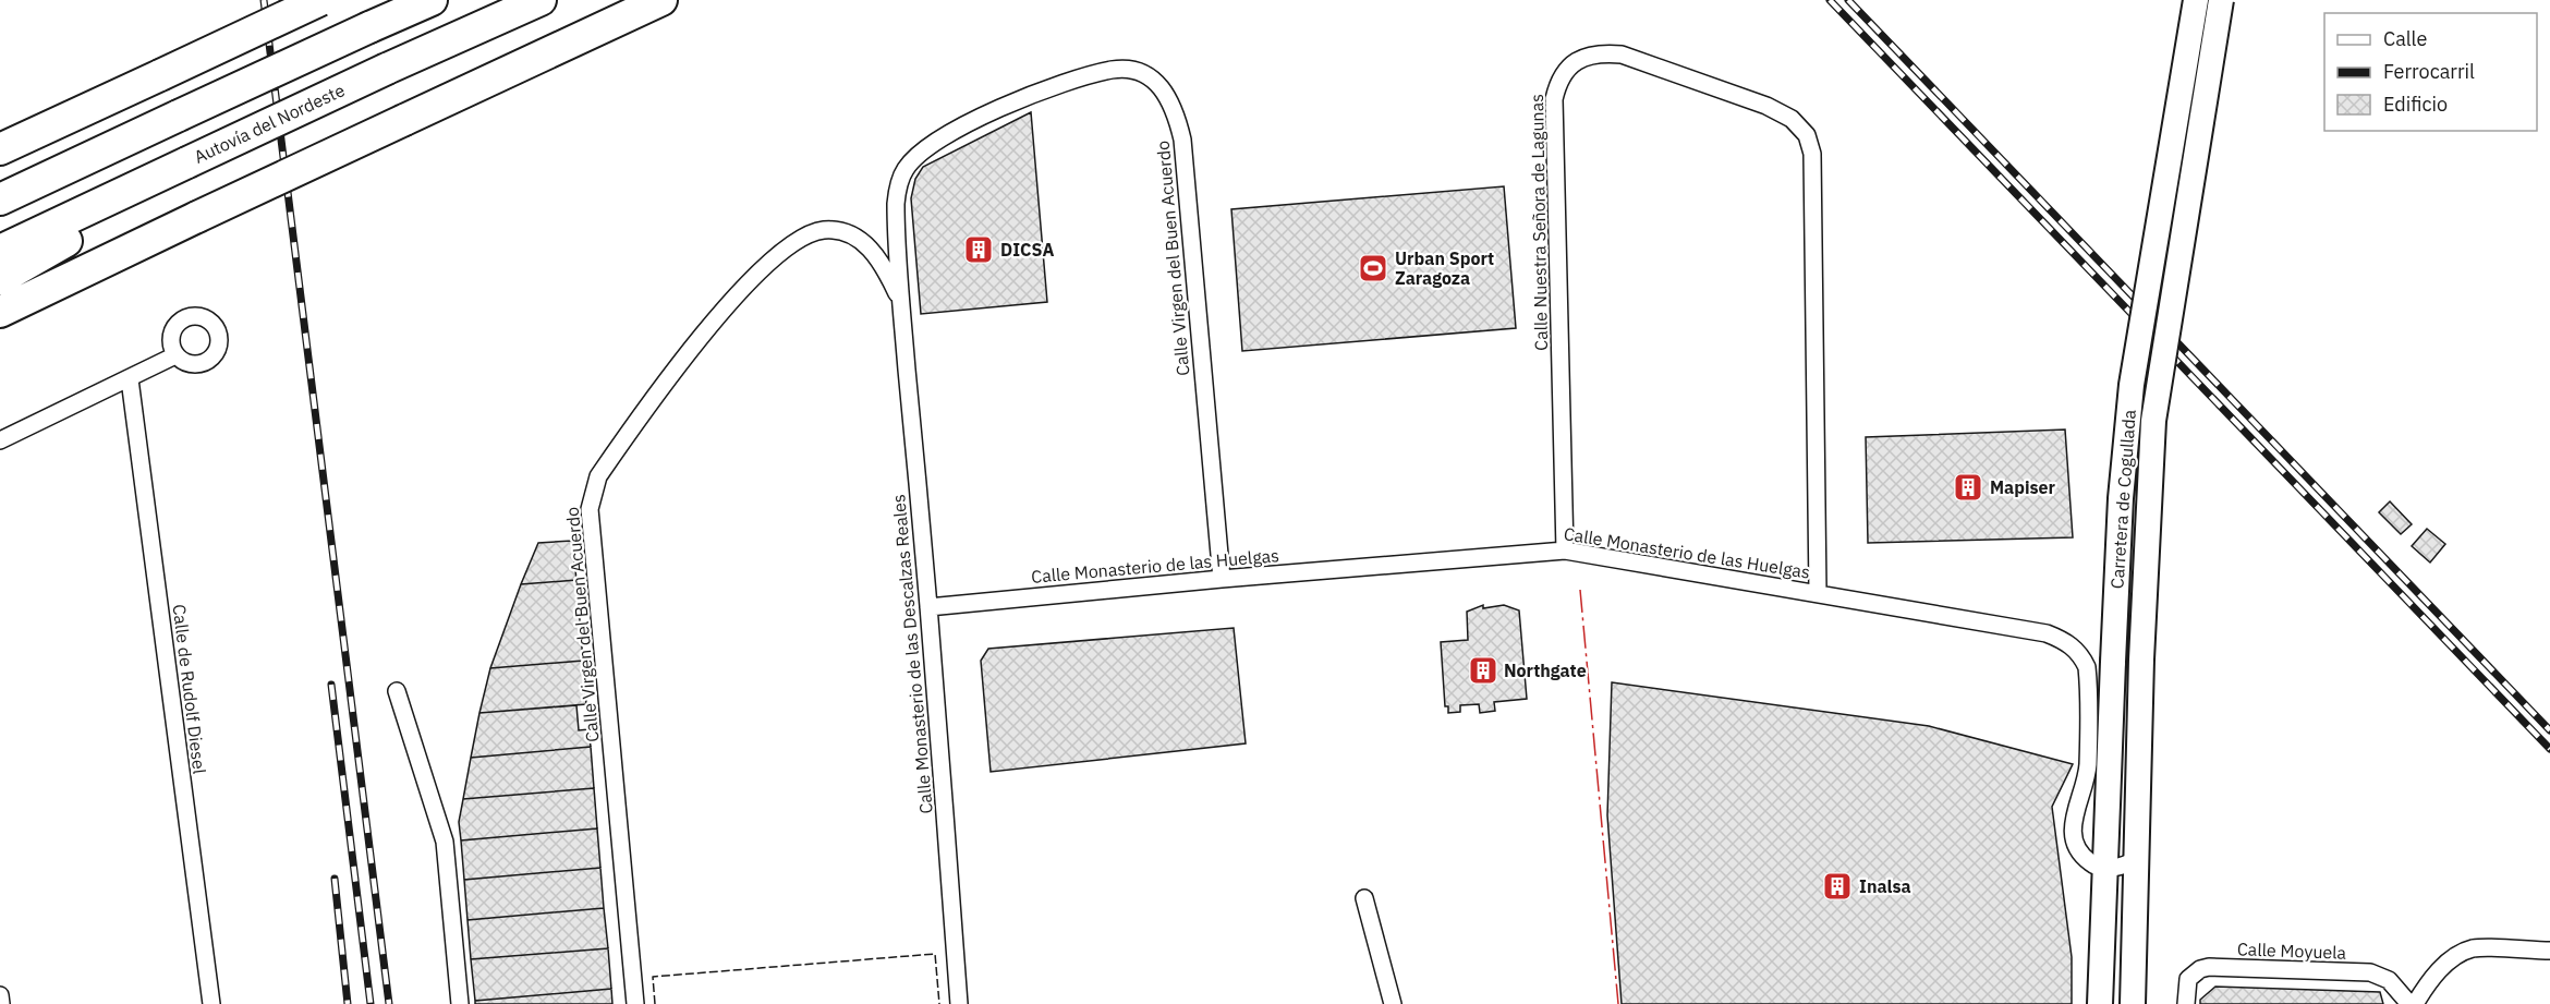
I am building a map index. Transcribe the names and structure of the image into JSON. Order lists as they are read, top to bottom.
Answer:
{
  "streets": {
    "highway": ["Autovía del Nordeste"],
    "street": [
      "Calle Nuestra Señora de Lagunas",
      "Calle Virgen del Buen Acuerdo",
      "Carretera de Cogullada",
      "Calle Monasterio de las Huelgas",
      "Calle Monasterio de las Descalzas Reales",
      "Calle de Rudolf Diesel",
      "Calle Moyuela"
    ]
  },
  "crossings": [
    ["Calle Nuestra Señora de Lagunas", "Calle Monasterio de las Huelgas"],
    ["Calle Virgen del Buen Acuerdo", "Calle Monasterio de las Huelgas"],
    ["Calle Virgen del Buen Acuerdo", "Calle Monasterio de las Descalzas Reales"],
    ["Carretera de Cogullada", "Calle Monasterio de las Huelgas"],
    ["Calle Monasterio de las Huelgas", "Calle Monasterio de las Descalzas Reales"]
  ],
  "places": {
    "building": [
      "DICSA",
      "Mapiser",
      "Northgate",
      "Inalsa"
    ],
    "sports": ["Urban Sport Zaragoza"]
  },
  "legend": ["Calle", "Ferrocarril", "Edificio"]
}
